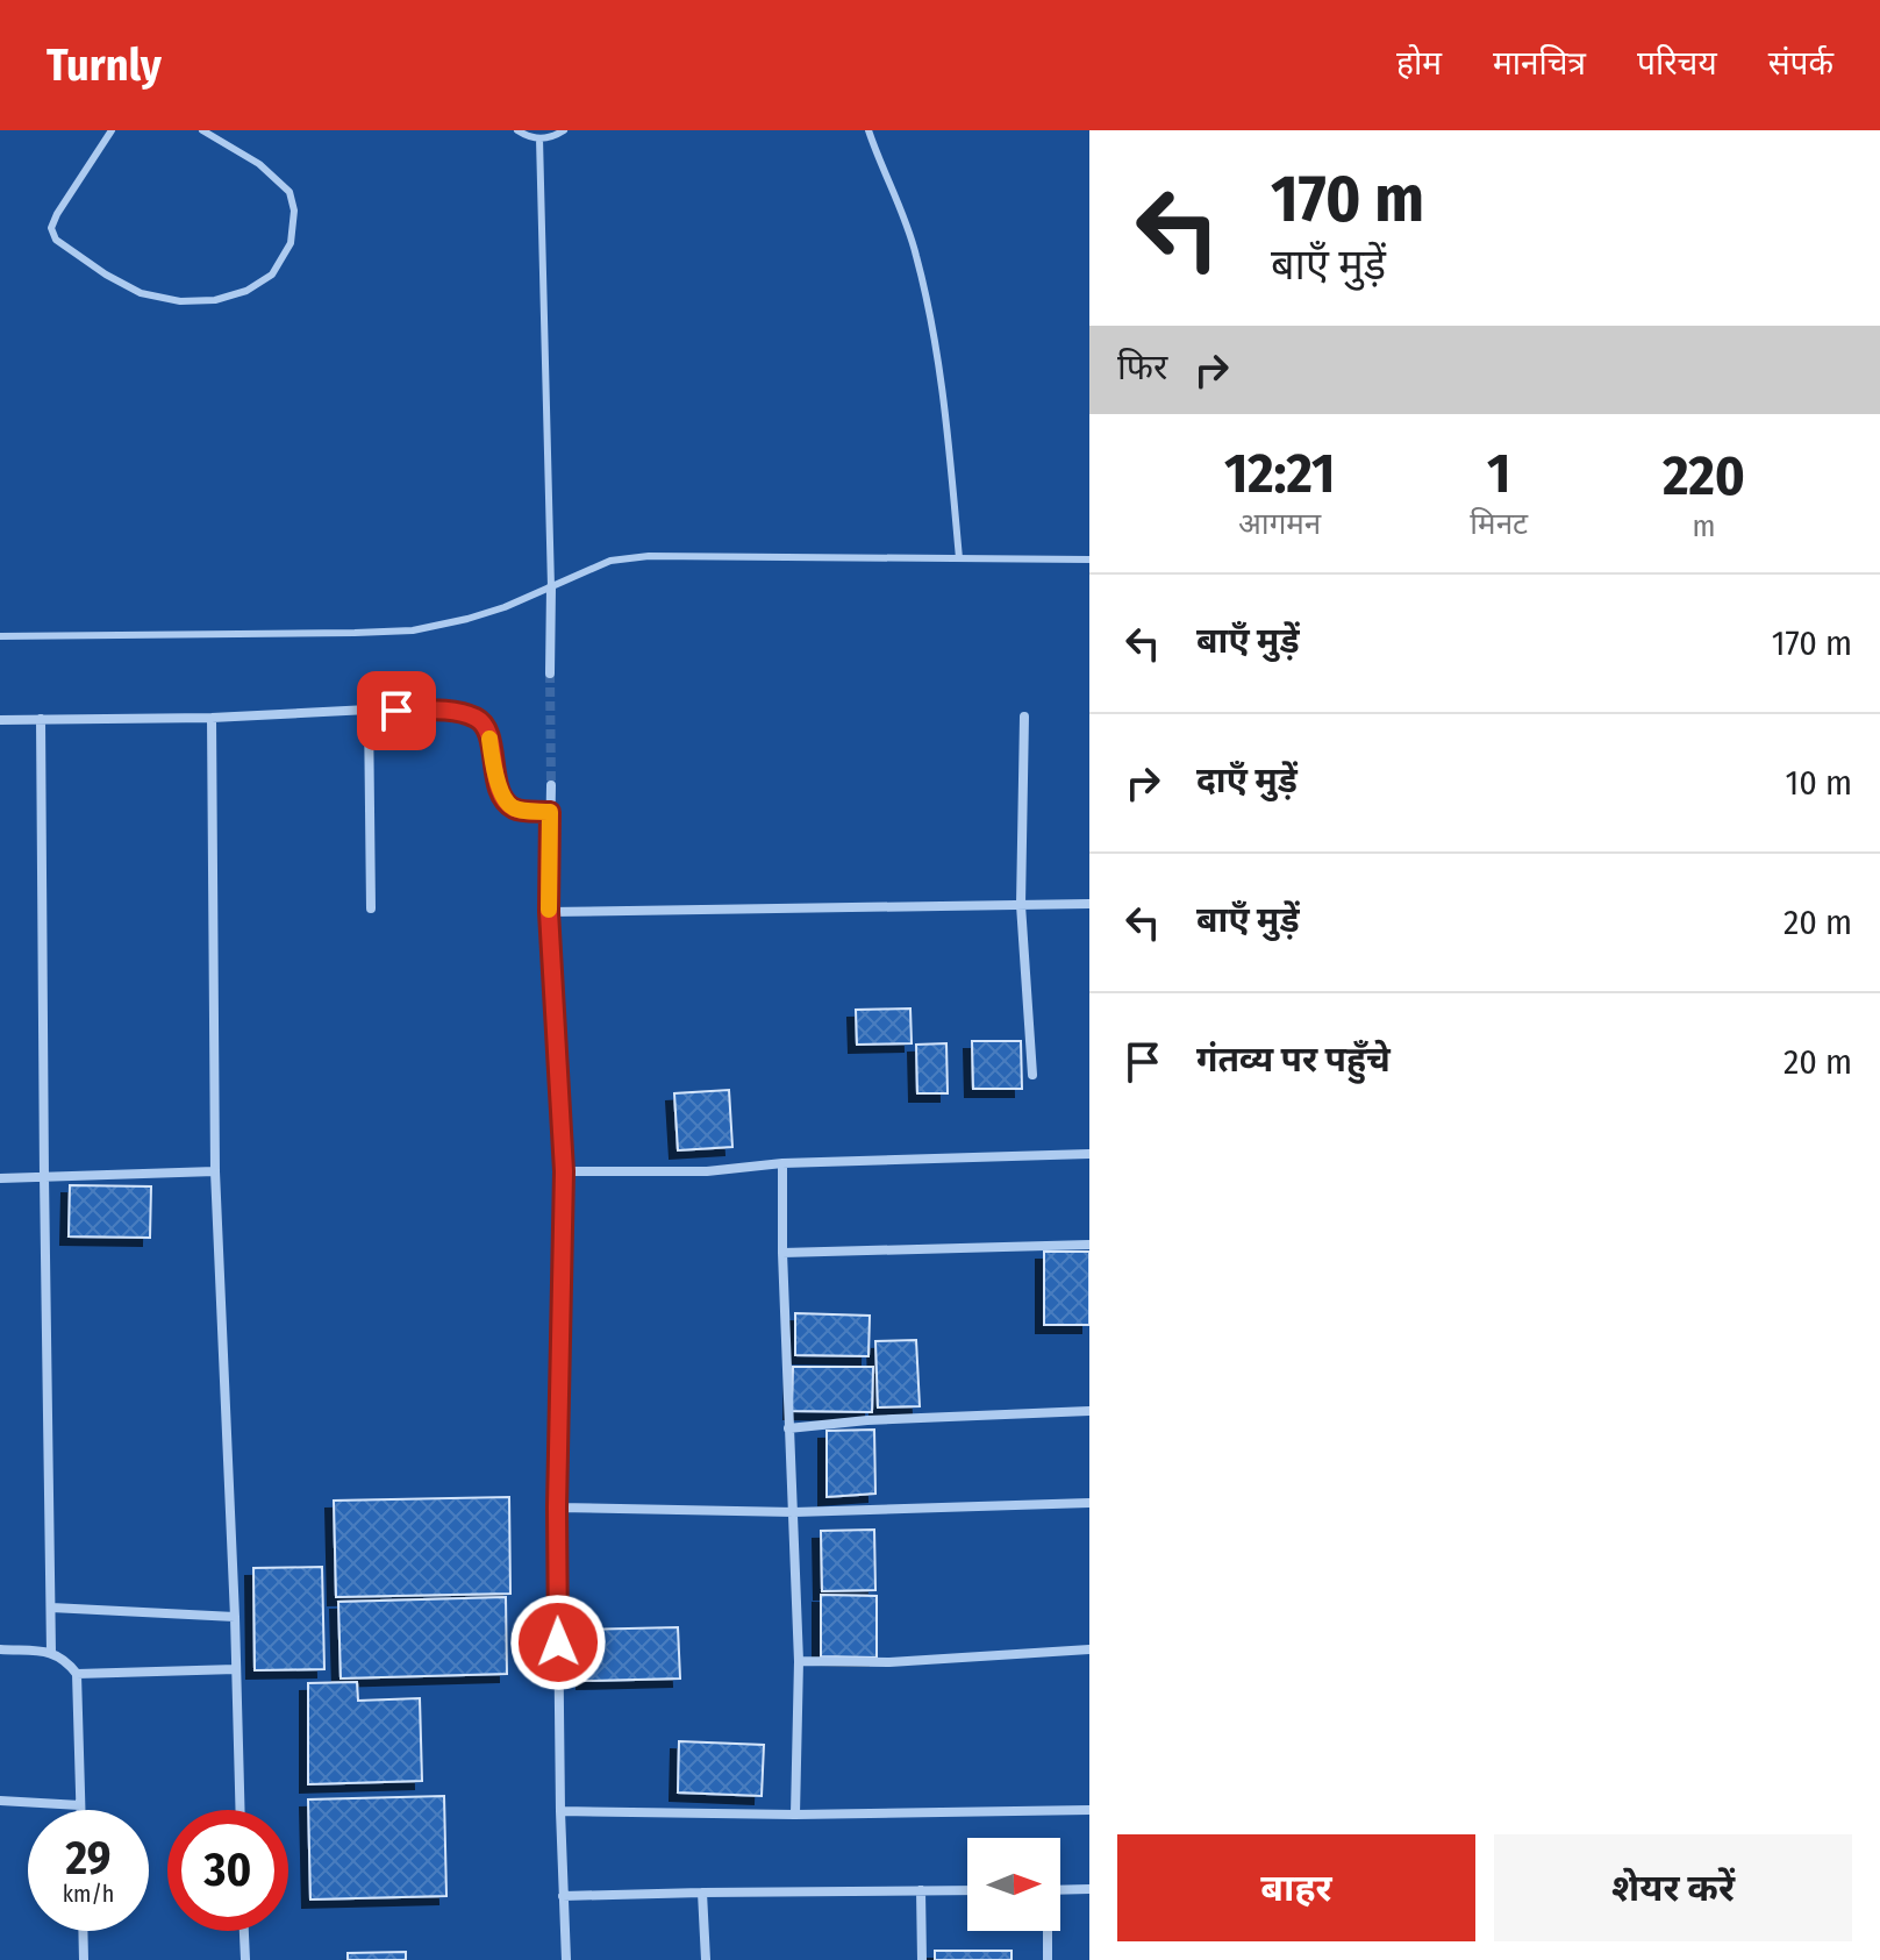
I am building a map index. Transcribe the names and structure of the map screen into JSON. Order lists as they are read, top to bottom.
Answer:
{
  "north": "right",
  "page": {
    "header": "Turnly",
    "nav": [
      "होम",
      "मानचित्र",
      "परिचय",
      "संपर्क"
    ],
    "turn": ["170 m", "बाएँ मुड़ें"],
    "then": "फिर",
    "eta": [
      "12:21",
      "आगमन",
      "1",
      "मिनट",
      "220",
      "m"
    ],
    "list": [
      {
        "name": "बाएँ मुड़ें",
        "value": "170 m"
      },
      {
        "name": "दाएँ मुड़ें",
        "value": "10 m"
      },
      {
        "name": "बाएँ मुड़ें",
        "value": "20 m"
      },
      {
        "name": "गंतव्य पर पहुँचे",
        "value": "20 m"
      }
    ],
    "speed": "29 km/h",
    "limit": "30",
    "buttons": ["बाहर", "शेयर करें"]
  }
}
